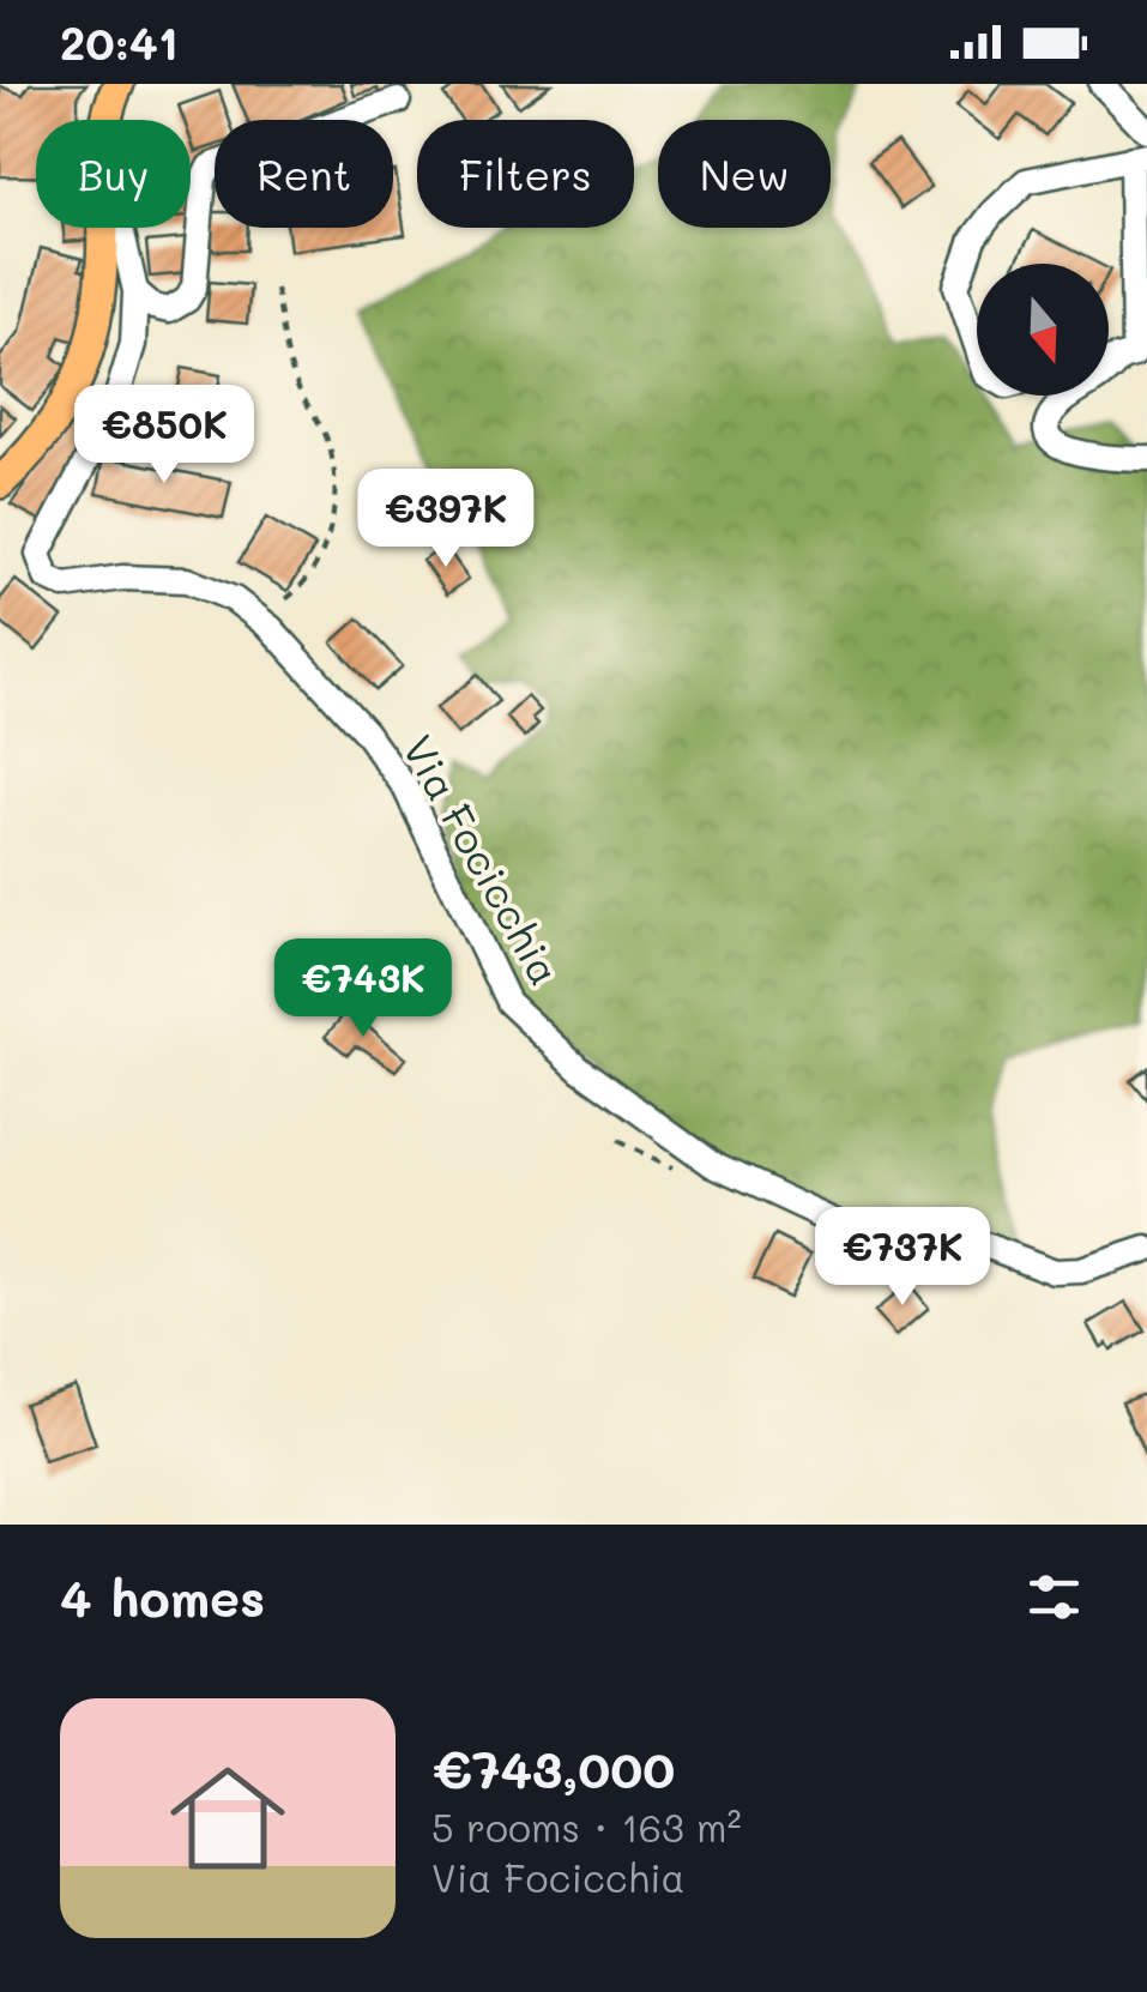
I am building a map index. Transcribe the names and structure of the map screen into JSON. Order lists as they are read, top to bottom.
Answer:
{
  "streets": {
    "street": ["Via Focicchia"]
  },
  "north": "bottom",
  "page": {
    "status": "20:41",
    "chip": [
      "Buy",
      "Rent",
      "Filters",
      "New"
    ],
    "price": [
      "€850K",
      "€397K",
      "€743K",
      "€737K"
    ],
    "heading": "4 homes",
    "list": [
      {
        "name": "€743,000",
        "note": "5 rooms · 163 m² · Via Focicchia"
      }
    ]
  }
}
